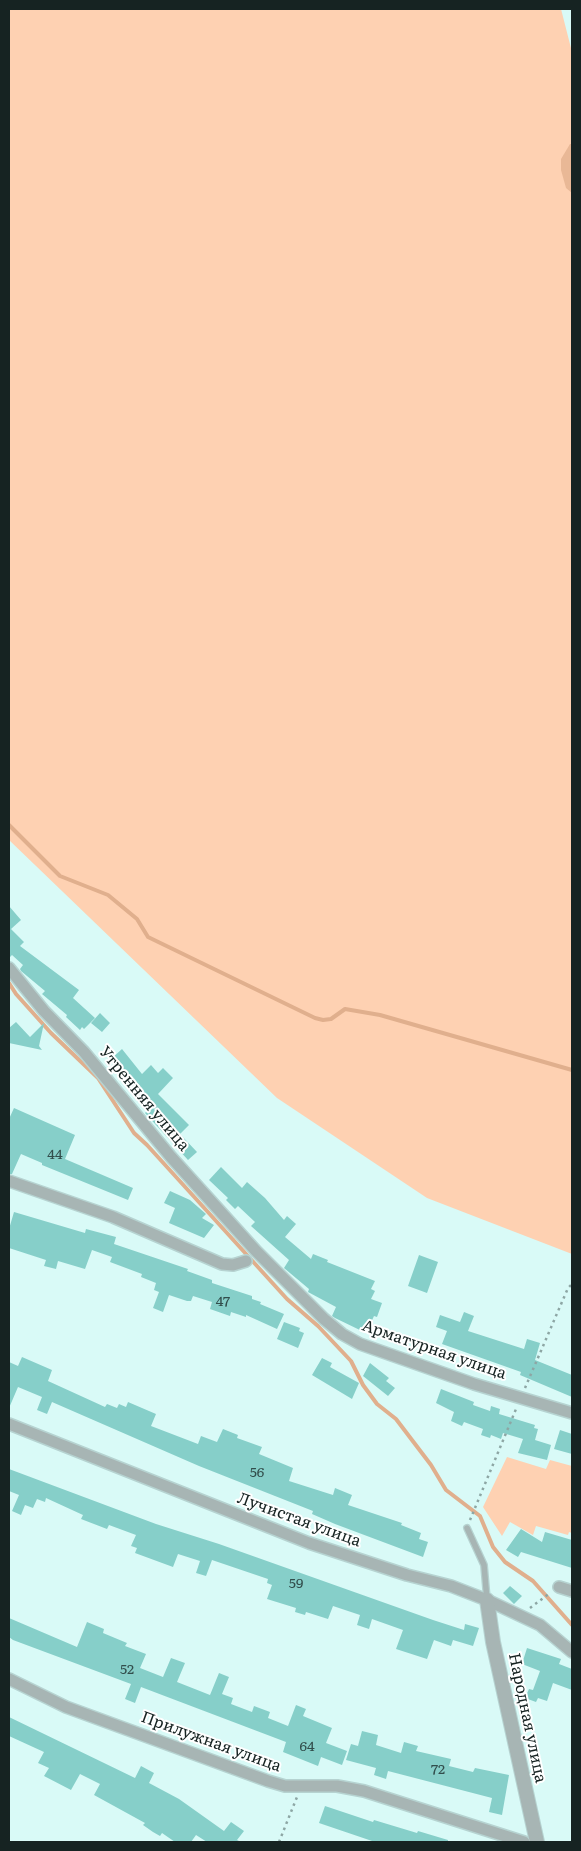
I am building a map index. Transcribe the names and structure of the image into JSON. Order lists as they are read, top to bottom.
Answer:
{
  "streets": {
    "street": [
      "Утренняя улица",
      "Арматурная улица",
      "Лучистая улица",
      "Народная улица",
      "Прилужная улица"
    ]
  },
  "crossings": [
    ["Утренняя улица", "Арматурная улица"],
    ["Лучистая улица", "Народная улица"]
  ],
  "house_numbers": [
    "44",
    "47",
    "56",
    "59",
    "52",
    "64",
    "72"
  ]
}
